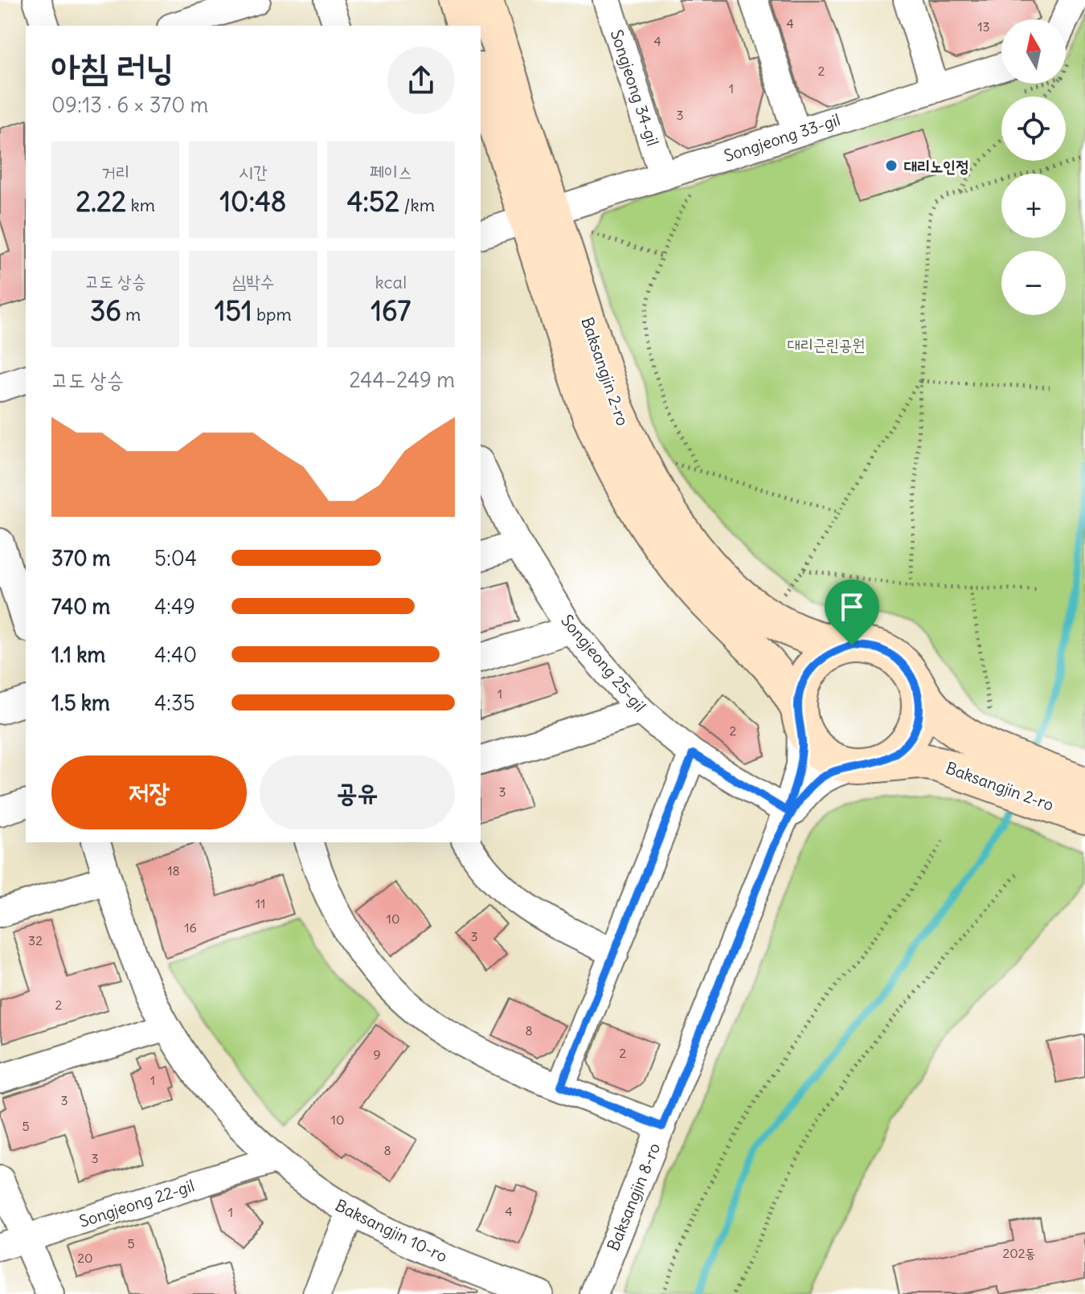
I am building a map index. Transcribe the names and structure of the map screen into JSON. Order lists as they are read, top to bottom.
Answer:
{
  "streets": {
    "street": [
      "Songjeong 34-gil",
      "Songjeong 33-gil",
      "Baksangjin 2-ro",
      "Songjeong 25-gil",
      "Baksangjin 8-ro",
      "Songjeong 22-gil",
      "Baksangjin 10-ro"
    ]
  },
  "crossings": [
    ["Songjeong 34-gil", "Songjeong 33-gil"],
    ["Songjeong 33-gil", "Baksangjin 2-ro"],
    ["Baksangjin 2-ro", "Baksangjin 8-ro"],
    ["Songjeong 25-gil", "Baksangjin 8-ro"],
    ["Songjeong 22-gil", "Baksangjin 10-ro"]
  ],
  "parks": ["대리근린공원"],
  "places": ["대리노인정"],
  "house_numbers": [
    "4",
    "13",
    "4",
    "2",
    "1",
    "3",
    "1",
    "2",
    "3",
    "18",
    "11",
    "10",
    "16",
    "3",
    "32",
    "2",
    "8",
    "2",
    "9",
    "1",
    "3",
    "10",
    "5",
    "8",
    "3",
    "4",
    "1",
    "5",
    "202동",
    "20"
  ],
  "north": "top",
  "page": {
    "map_buttons": ["+", "−"],
    "heading": ["아침 러닝", "09:13 · 6 × 370 m"],
    "stats": [
      ["거리", "2.22 km"],
      ["시간", "10:48"],
      ["페이스", "4:52 /km"],
      ["고도 상승", "36 m"],
      ["심박수", "151 bpm"],
      ["kcal", "167"]
    ],
    "chart": ["고도 상승", "244–249 m"],
    "list": [
      {
        "name": "370 m",
        "note": "5:04"
      },
      {
        "name": "740 m",
        "note": "4:49"
      },
      {
        "name": "1.1 km",
        "note": "4:40"
      },
      {
        "name": "1.5 km",
        "note": "4:35"
      }
    ],
    "buttons": ["저장", "공유"]
  }
}
